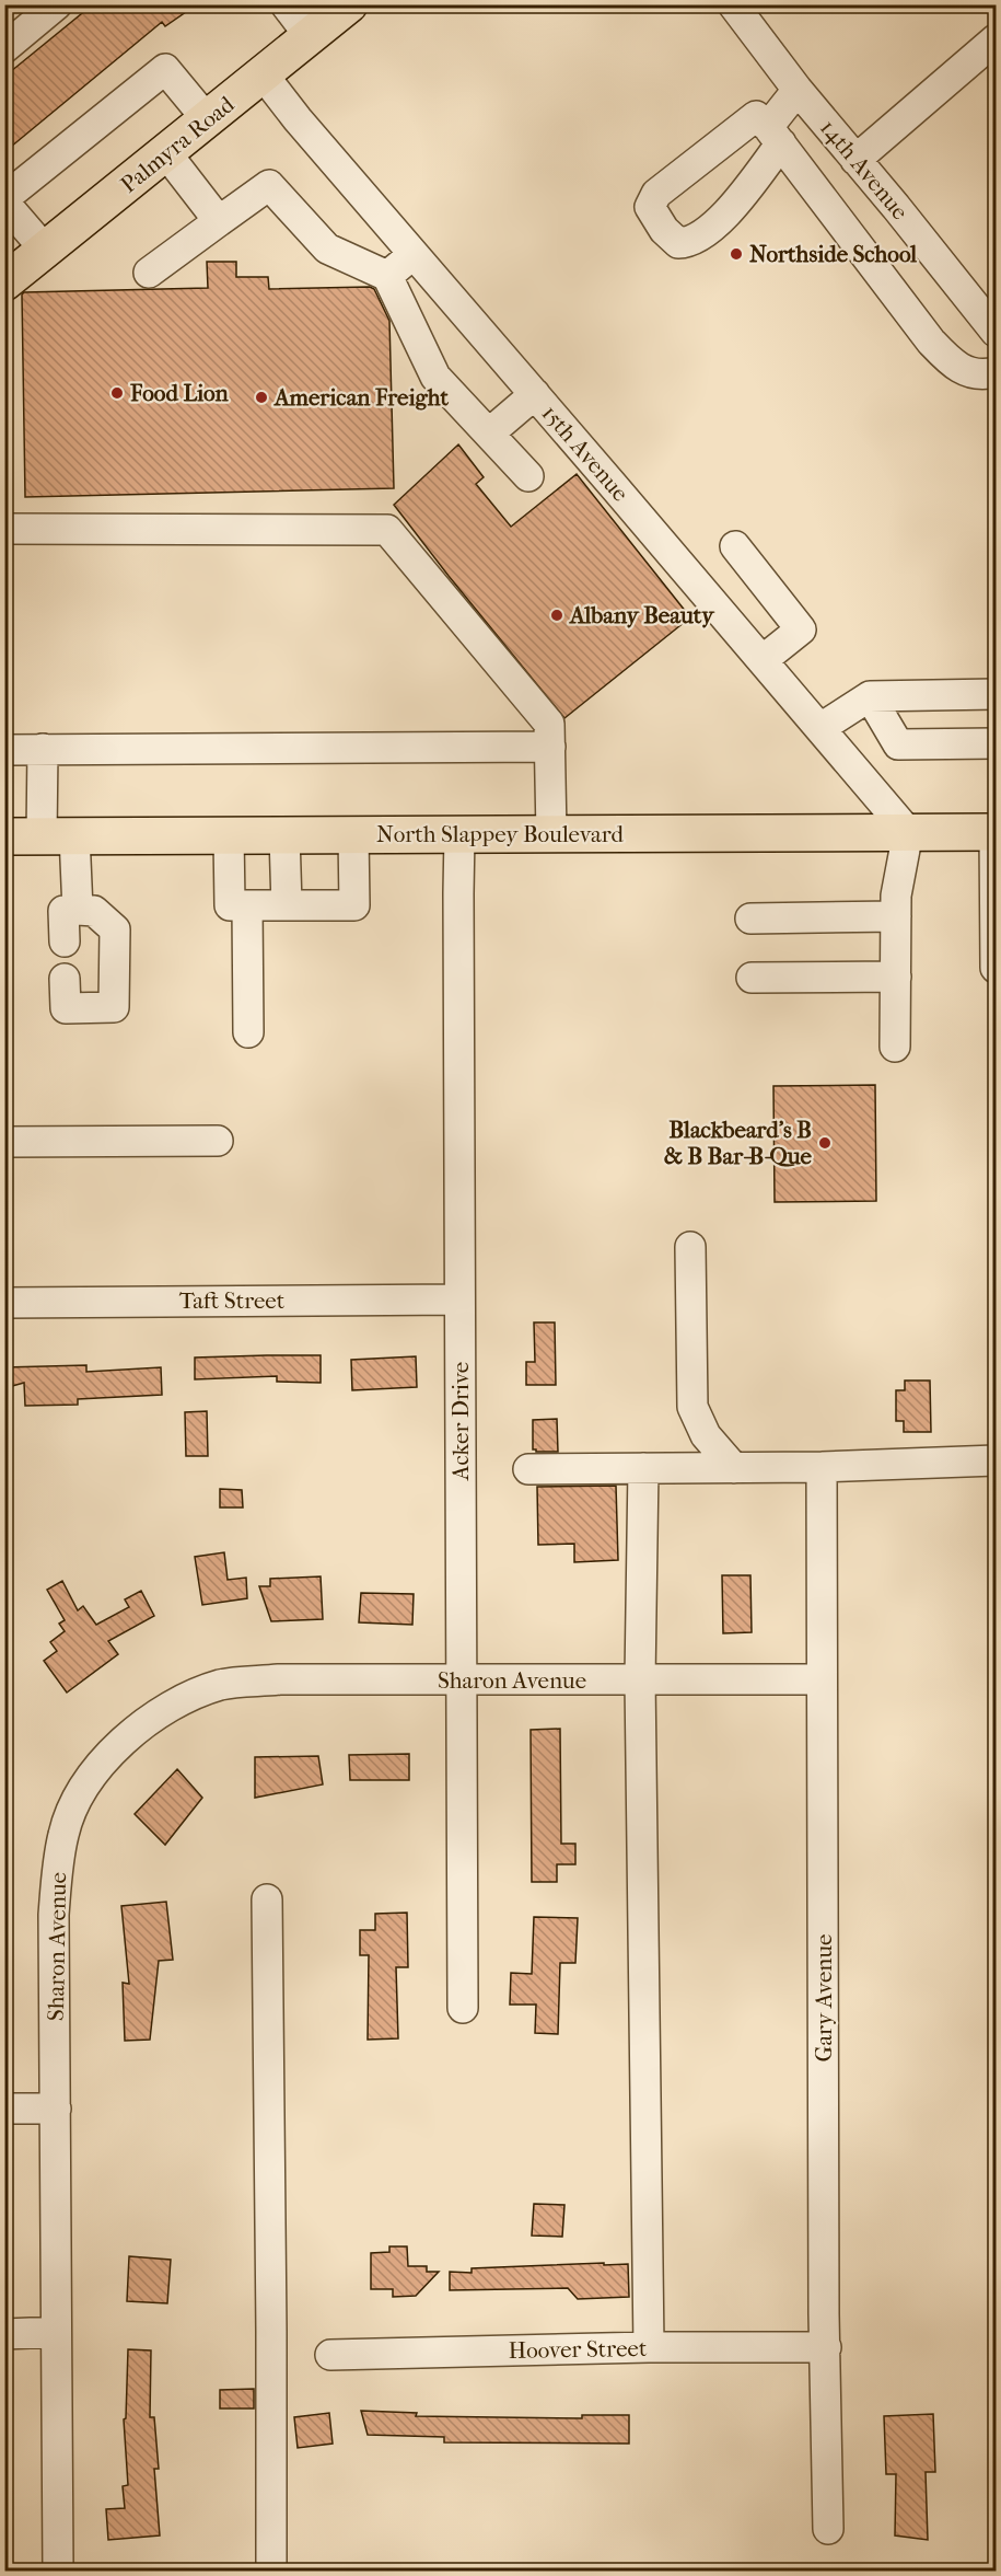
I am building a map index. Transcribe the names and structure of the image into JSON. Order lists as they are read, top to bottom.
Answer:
{
  "streets": {
    "main road": ["Palmyra Road", "North Slappey Boulevard"],
    "street": [
      "14th Avenue",
      "15th Avenue",
      "Taft Street",
      "Acker Drive",
      "Sharon Avenue",
      "Gary Avenue",
      "Hoover Street"
    ]
  },
  "crossings": [
    ["Palmyra Road", "15th Avenue"],
    ["15th Avenue", "North Slappey Boulevard"],
    ["North Slappey Boulevard", "Acker Drive"],
    ["Taft Street", "Acker Drive"],
    ["Acker Drive", "Sharon Avenue"],
    ["Sharon Avenue", "Gary Avenue"],
    ["Gary Avenue", "Hoover Street"]
  ],
  "places": [
    "Northside School",
    "Food Lion",
    "American Freight",
    "Albany Beauty",
    "Blackbeard's B & B Bar-B-Que"
  ]
}
